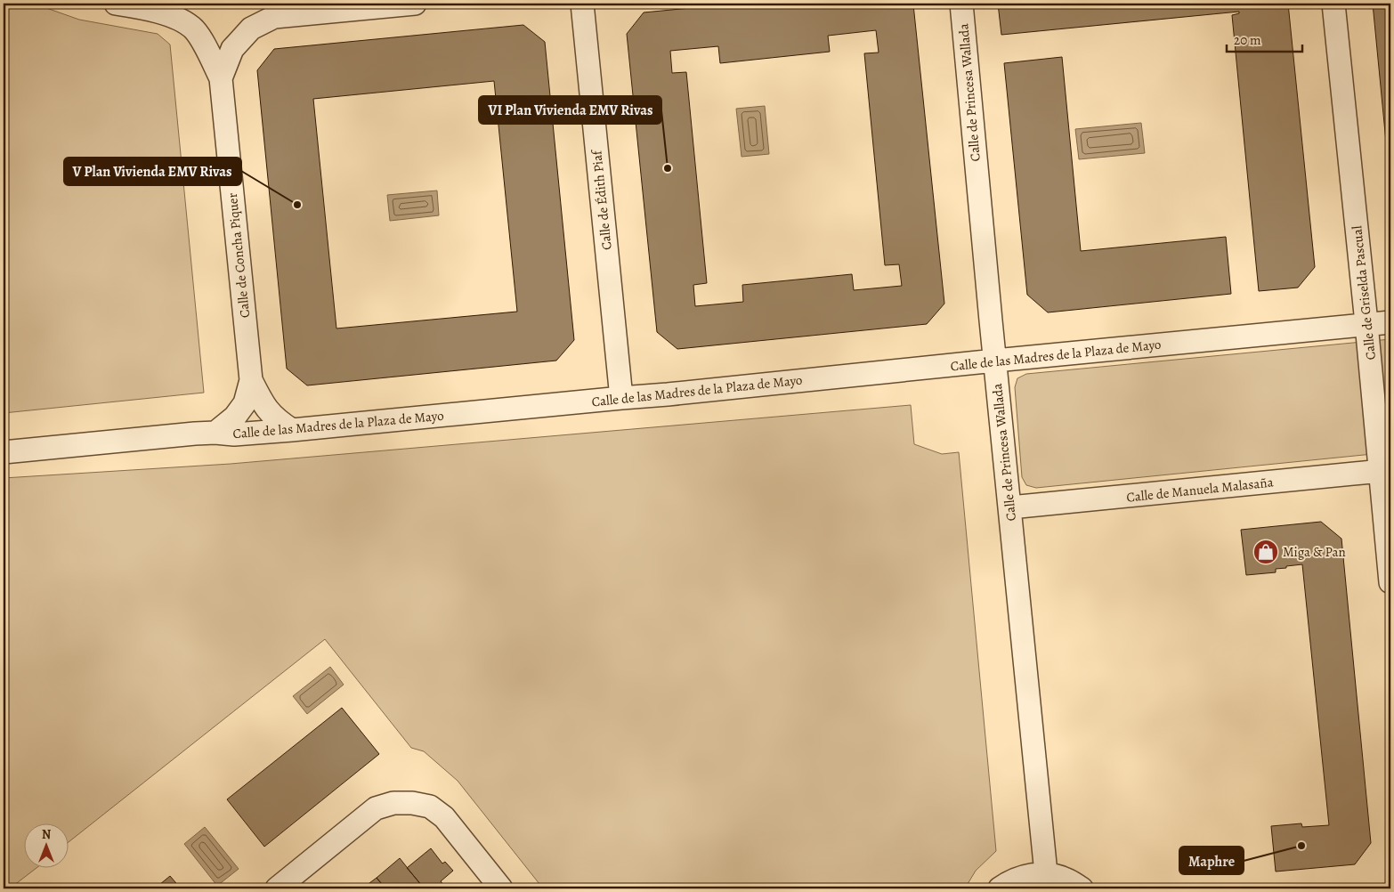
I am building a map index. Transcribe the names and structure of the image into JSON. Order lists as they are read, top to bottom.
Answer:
{
  "streets": {
    "street": [
      "Calle de Princesa Wallada",
      "Calle de Édith Piaf",
      "Calle de Concha Piquer",
      "Calle de Griselda Pascual",
      "Calle de las Madres de la Plaza de Mayo",
      "Calle de Manuela Malasaña"
    ]
  },
  "crossings": [
    ["Calle de Princesa Wallada", "Calle de las Madres de la Plaza de Mayo"],
    ["Calle de Princesa Wallada", "Calle de Manuela Malasaña"],
    ["Calle de Édith Piaf", "Calle de las Madres de la Plaza de Mayo"],
    ["Calle de Concha Piquer", "Calle de las Madres de la Plaza de Mayo"],
    ["Calle de Griselda Pascual", "Calle de las Madres de la Plaza de Mayo"],
    ["Calle de Griselda Pascual", "Calle de Manuela Malasaña"]
  ],
  "places": {
    "other": ["VI Plan Vivienda EMV Rivas", "V Plan Vivienda EMV Rivas", "Maphre"],
    "shop": ["Miga & Pan"]
  },
  "scale_bar": "20 m",
  "north": "top"
}
